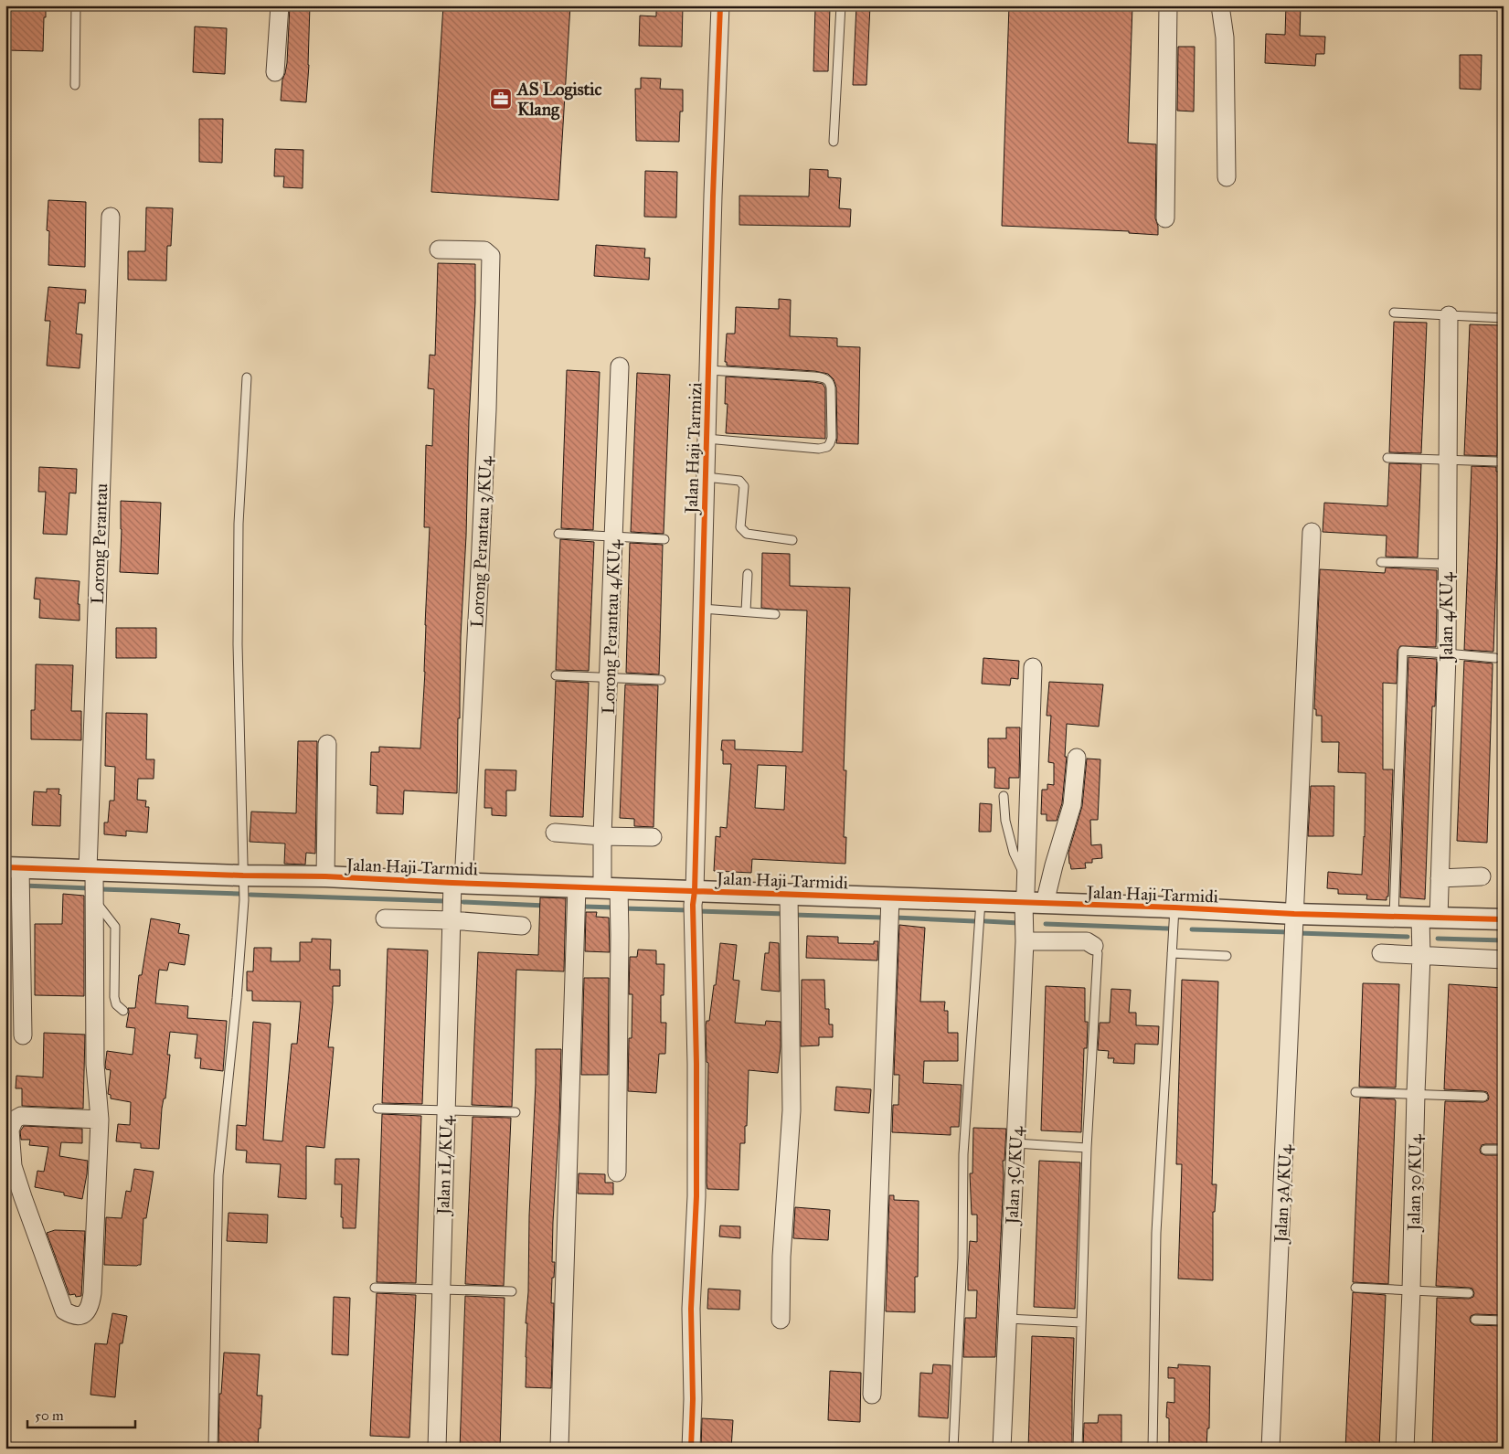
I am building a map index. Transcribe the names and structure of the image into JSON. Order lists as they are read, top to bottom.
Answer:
{
  "streets": {
    "street": [
      "Jalan Haji Tarmizi",
      "Lorong Perantau 3/KU4",
      "Lorong Perantau",
      "Jalan 4/KU4",
      "Lorong Perantau 4/KU4",
      "Jalan Haji Tarmidi",
      "Jalan 1L/KU4",
      "Jalan 3C/KU4",
      "Jalan 30/KU4",
      "Jalan 3A/KU4"
    ]
  },
  "crossings": [
    ["Jalan Haji Tarmizi", "Jalan Haji Tarmidi"],
    ["Lorong Perantau 3/KU4", "Jalan Haji Tarmidi"],
    ["Lorong Perantau 3/KU4", "Jalan 1L/KU4"],
    ["Lorong Perantau", "Jalan Haji Tarmidi"],
    ["Jalan 4/KU4", "Jalan Haji Tarmidi"],
    ["Jalan 4/KU4", "Jalan 30/KU4"],
    ["Lorong Perantau 4/KU4", "Jalan Haji Tarmidi"],
    ["Jalan Haji Tarmidi", "Jalan 1L/KU4"],
    ["Jalan Haji Tarmidi", "Jalan 3C/KU4"],
    ["Jalan Haji Tarmidi", "Jalan 30/KU4"],
    ["Jalan Haji Tarmidi", "Jalan 3A/KU4"]
  ],
  "places": {
    "office": ["AS Logistic Klang"]
  },
  "scale_bar": "50 m"
}
